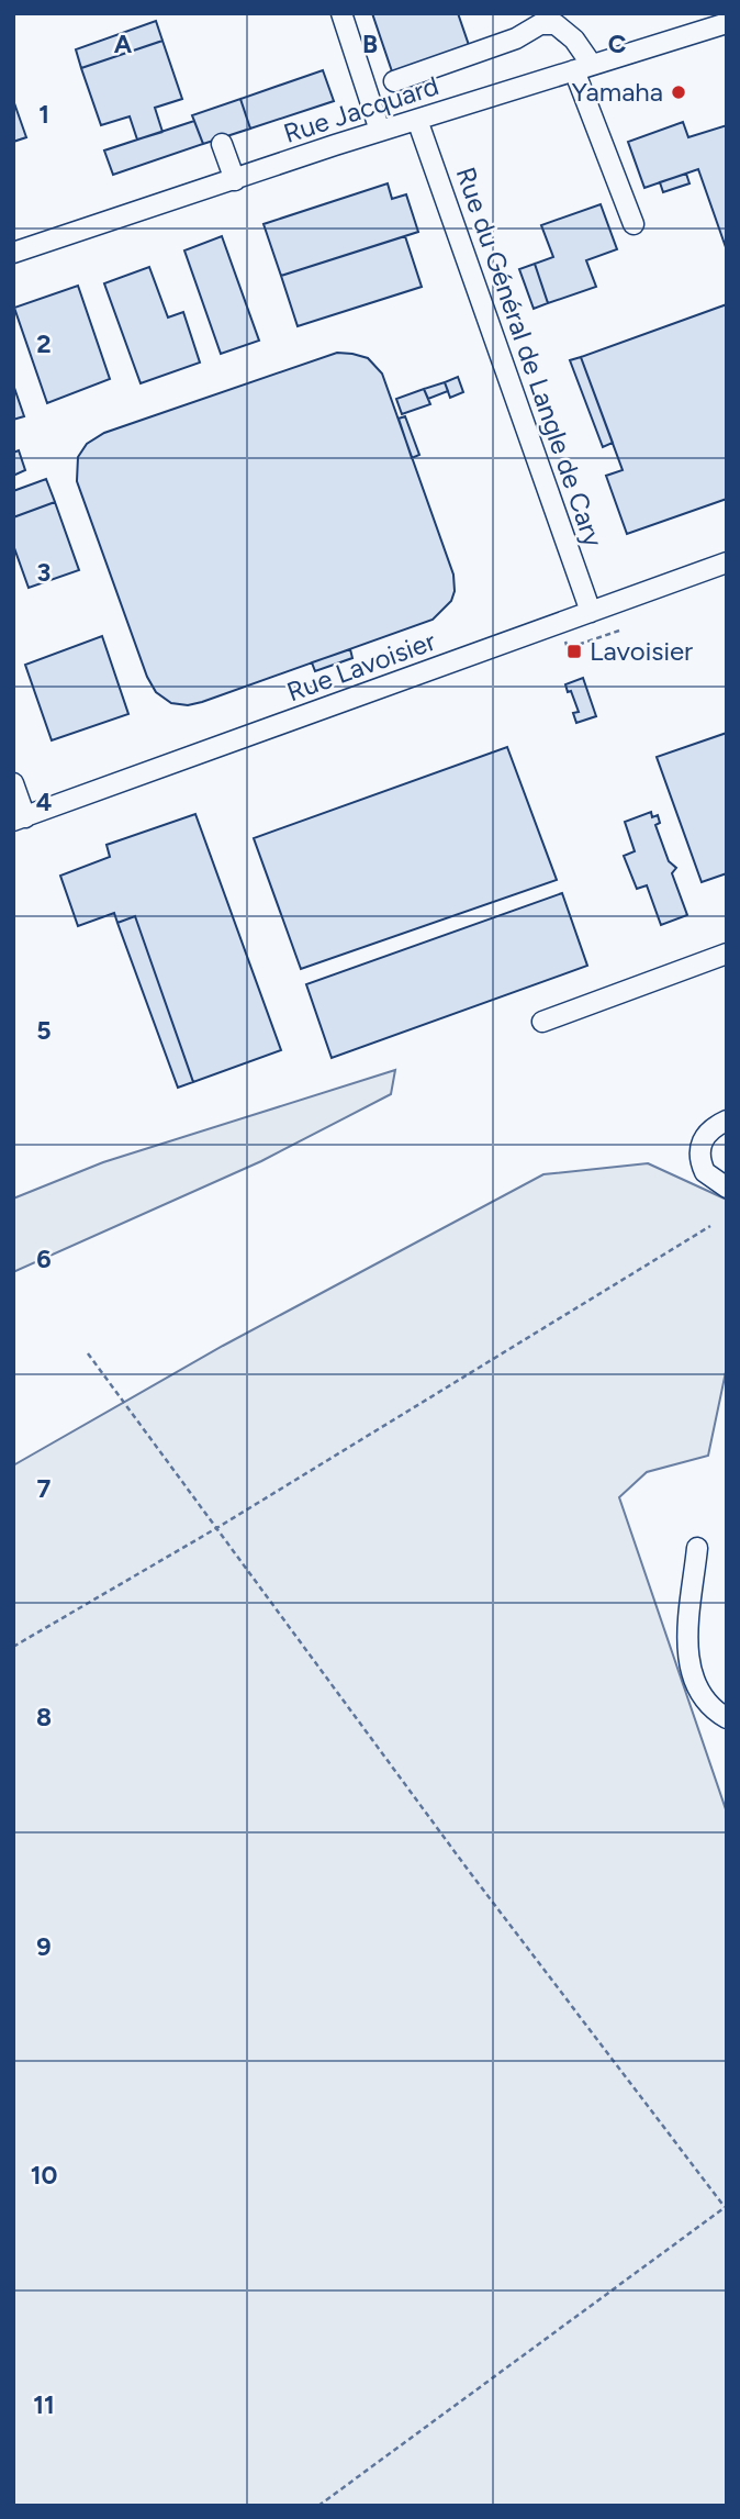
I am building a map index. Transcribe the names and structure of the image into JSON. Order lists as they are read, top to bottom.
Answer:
{
  "streets": {
    "street": ["Rue Jacquard", "Rue du Général de Langle de Cary", "Rue Lavoisier"]
  },
  "crossings": [
    ["Rue Jacquard", "Rue du Général de Langle de Cary"],
    ["Rue du Général de Langle de Cary", "Rue Lavoisier"]
  ],
  "places": {
    "other": ["Yamaha"],
    "transit": ["Lavoisier"]
  },
  "grid": {
    "columns": ["A", "B", "C"],
    "rows": [
      "1",
      "2",
      "3",
      "4",
      "5",
      "6",
      "7",
      "8",
      "9",
      "10",
      "11"
    ]
  }
}
